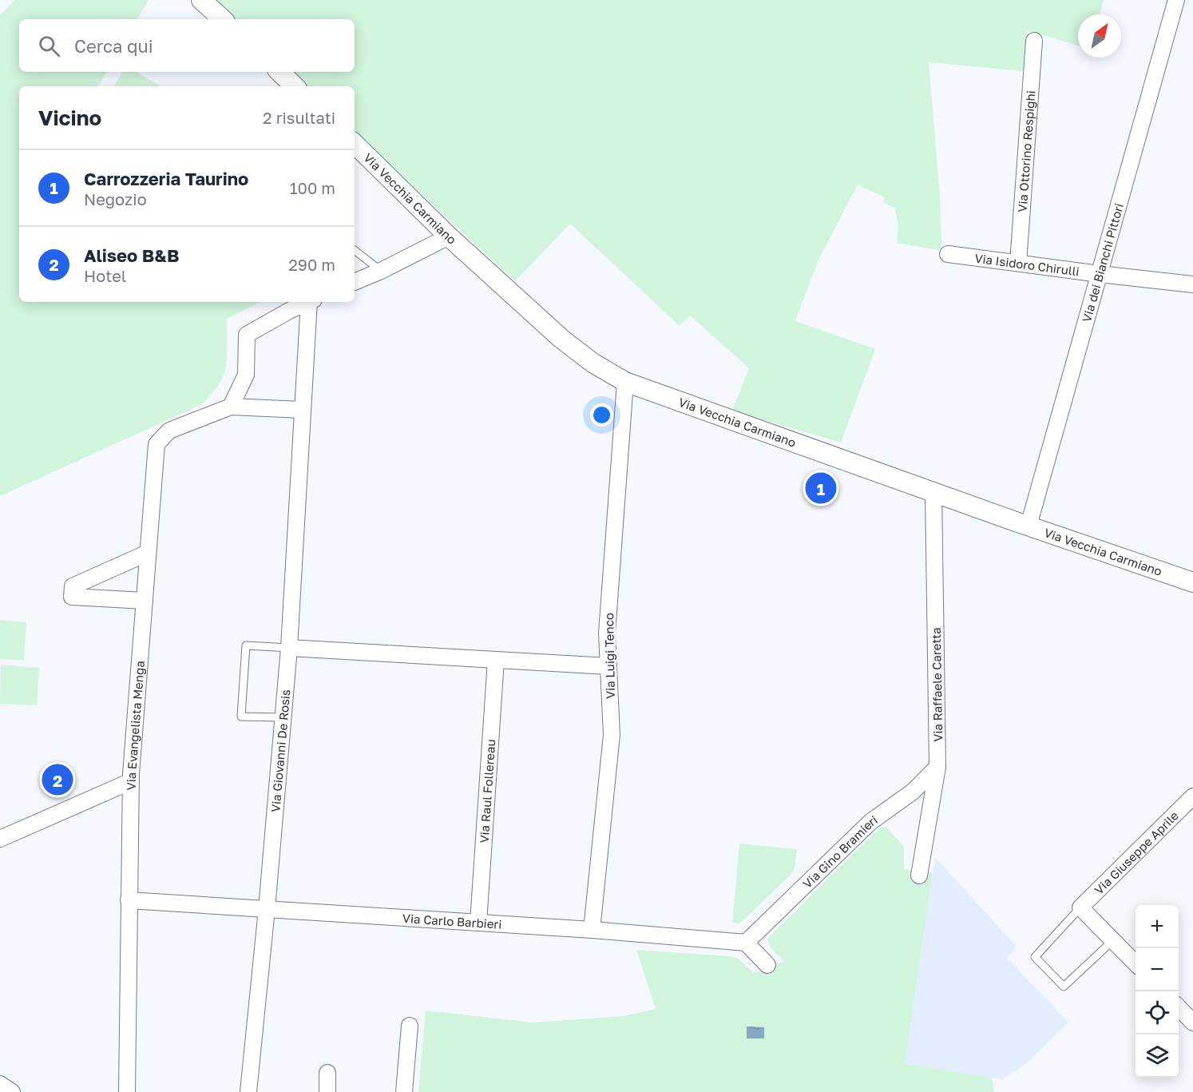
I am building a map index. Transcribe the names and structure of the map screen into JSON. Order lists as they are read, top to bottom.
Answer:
{
  "streets": {
    "street": [
      "Via Ottorino Respighi",
      "Via Vecchia Carmiano",
      "Via dei Bianchi Pittori",
      "Via Isidoro Chirulli",
      "Via Luigi Tenco",
      "Via Raffaele Caretta",
      "Via Evangelista Menga",
      "Via Giovanni De Rosis",
      "Via Raul Follereau",
      "Via Giuseppe Aprile",
      "Via Gino Bramieri",
      "Via Carlo Barbieri"
    ]
  },
  "crossings": [
    ["Via Ottorino Respighi", "Via Isidoro Chirulli"],
    ["Via Vecchia Carmiano", "Via dei Bianchi Pittori"],
    ["Via Vecchia Carmiano", "Via Luigi Tenco"],
    ["Via Vecchia Carmiano", "Via Raffaele Caretta"],
    ["Via dei Bianchi Pittori", "Via Isidoro Chirulli"],
    ["Via Luigi Tenco", "Via Carlo Barbieri"],
    ["Via Raffaele Caretta", "Via Gino Bramieri"],
    ["Via Evangelista Menga", "Via Carlo Barbieri"],
    ["Via Giovanni De Rosis", "Via Carlo Barbieri"],
    ["Via Raul Follereau", "Via Carlo Barbieri"],
    ["Via Gino Bramieri", "Via Carlo Barbieri"]
  ],
  "north": "top right",
  "page": {
    "search": "Cerca qui",
    "heading": ["Vicino", "2 risultati"],
    "list": [
      {
        "mark": "1",
        "name": "Carrozzeria Taurino",
        "note": "Negozio",
        "value": "100 m"
      },
      {
        "mark": "2",
        "name": "Aliseo B&B",
        "note": "Hotel",
        "value": "290 m"
      }
    ],
    "pins": ["1", "2"],
    "map_buttons": ["+", "−"]
  }
}
